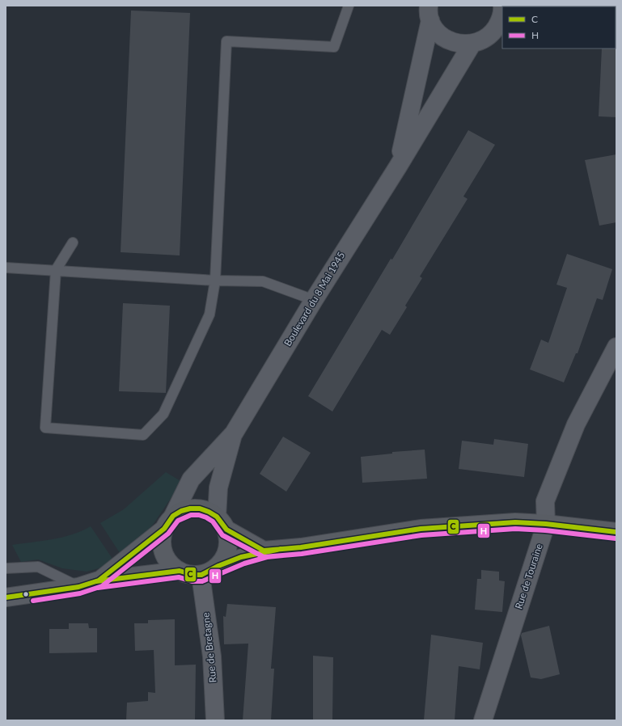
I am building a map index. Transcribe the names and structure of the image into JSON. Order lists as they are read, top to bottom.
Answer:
{
  "streets": {
    "main road": ["Boulevard du 8 Mai 1945"],
    "street": ["Rue de Touraine", "Rue de Bretagne"]
  },
  "crossings": [
    ["Boulevard du 8 Mai 1945", "Rue de Bretagne"]
  ],
  "lines": ["transit line C", "transit line H"],
  "legend": ["C", "H"]
}
